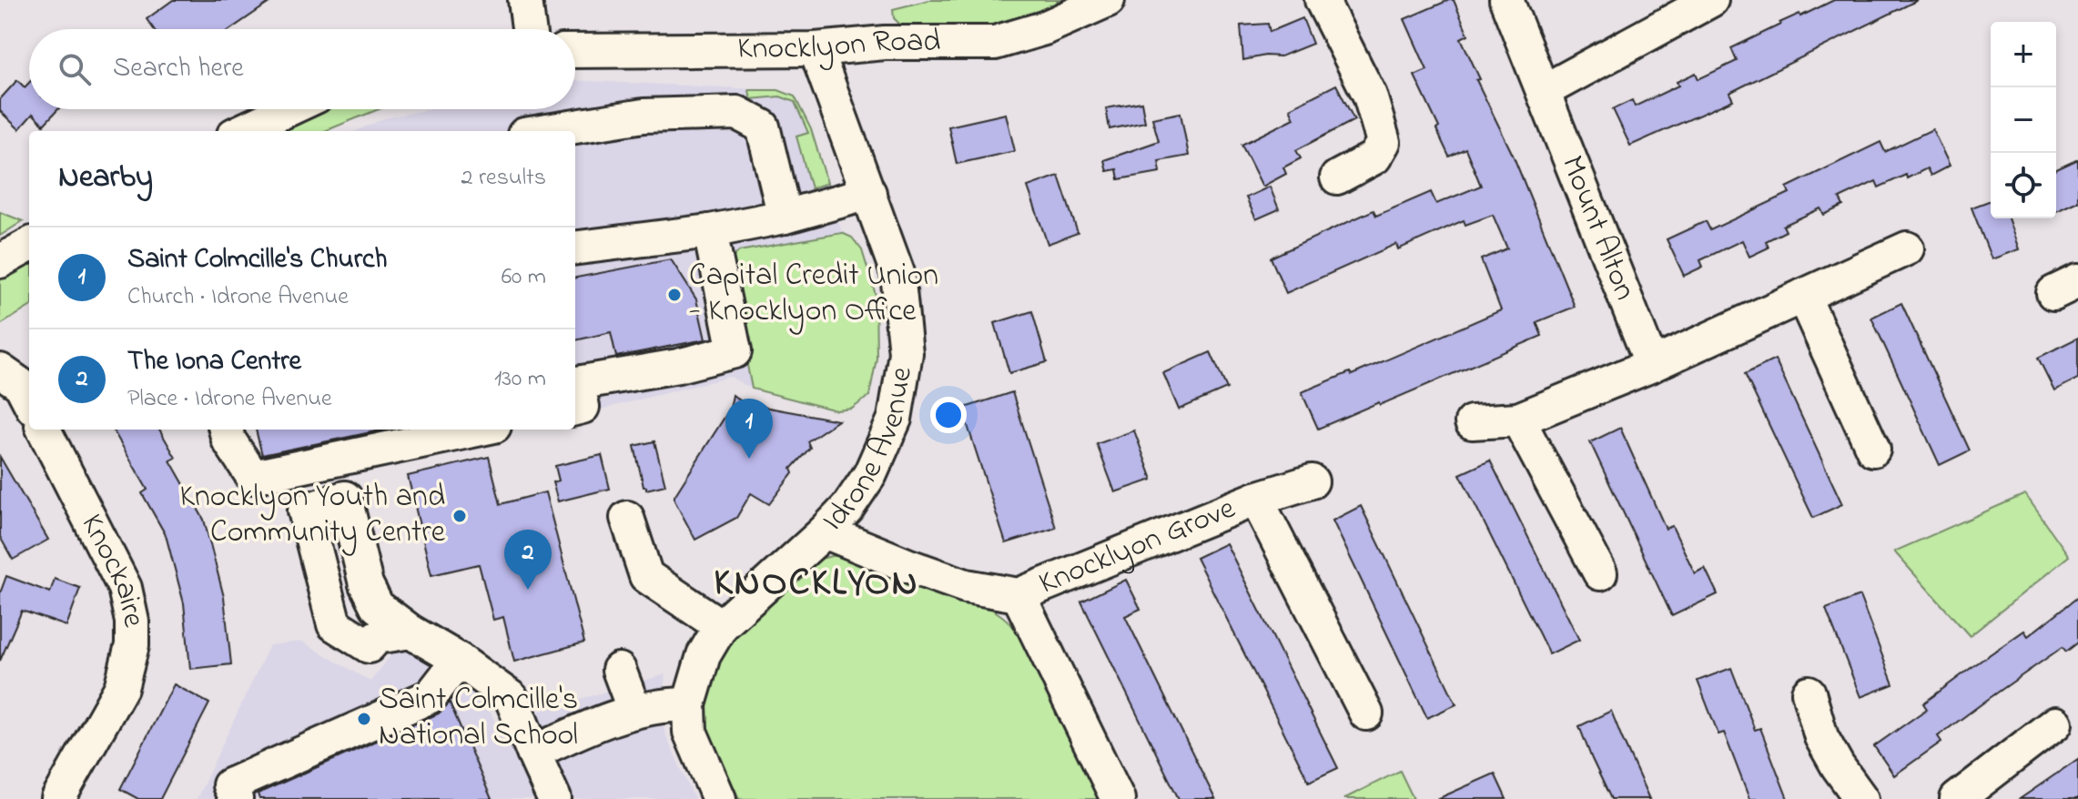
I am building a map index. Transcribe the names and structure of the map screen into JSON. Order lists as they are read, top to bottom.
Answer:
{
  "streets": {
    "street": [
      "Knocklyon Road",
      "Mount Alton",
      "Idrone Avenue",
      "Knocklyon Grove",
      "Knockaire"
    ]
  },
  "crossings": [
    ["Knocklyon Road", "Idrone Avenue"],
    ["Idrone Avenue", "Knocklyon Grove"]
  ],
  "districts": ["KNOCKLYON"],
  "places": ["Capital Credit Union - Knocklyon Office", "Knocklyon Youth and Community Centre", "Saint Colmcille's National School"],
  "page": {
    "map_buttons": ["+", "−"],
    "search": "Search here",
    "heading": ["Nearby", "2 results"],
    "list": [
      {
        "mark": "1",
        "name": "Saint Colmcille's Church",
        "note": "Church · Idrone Avenue",
        "value": "60 m"
      },
      {
        "mark": "2",
        "name": "The Iona Centre",
        "note": "Place · Idrone Avenue",
        "value": "130 m"
      }
    ],
    "pins": ["1", "2"]
  }
}
